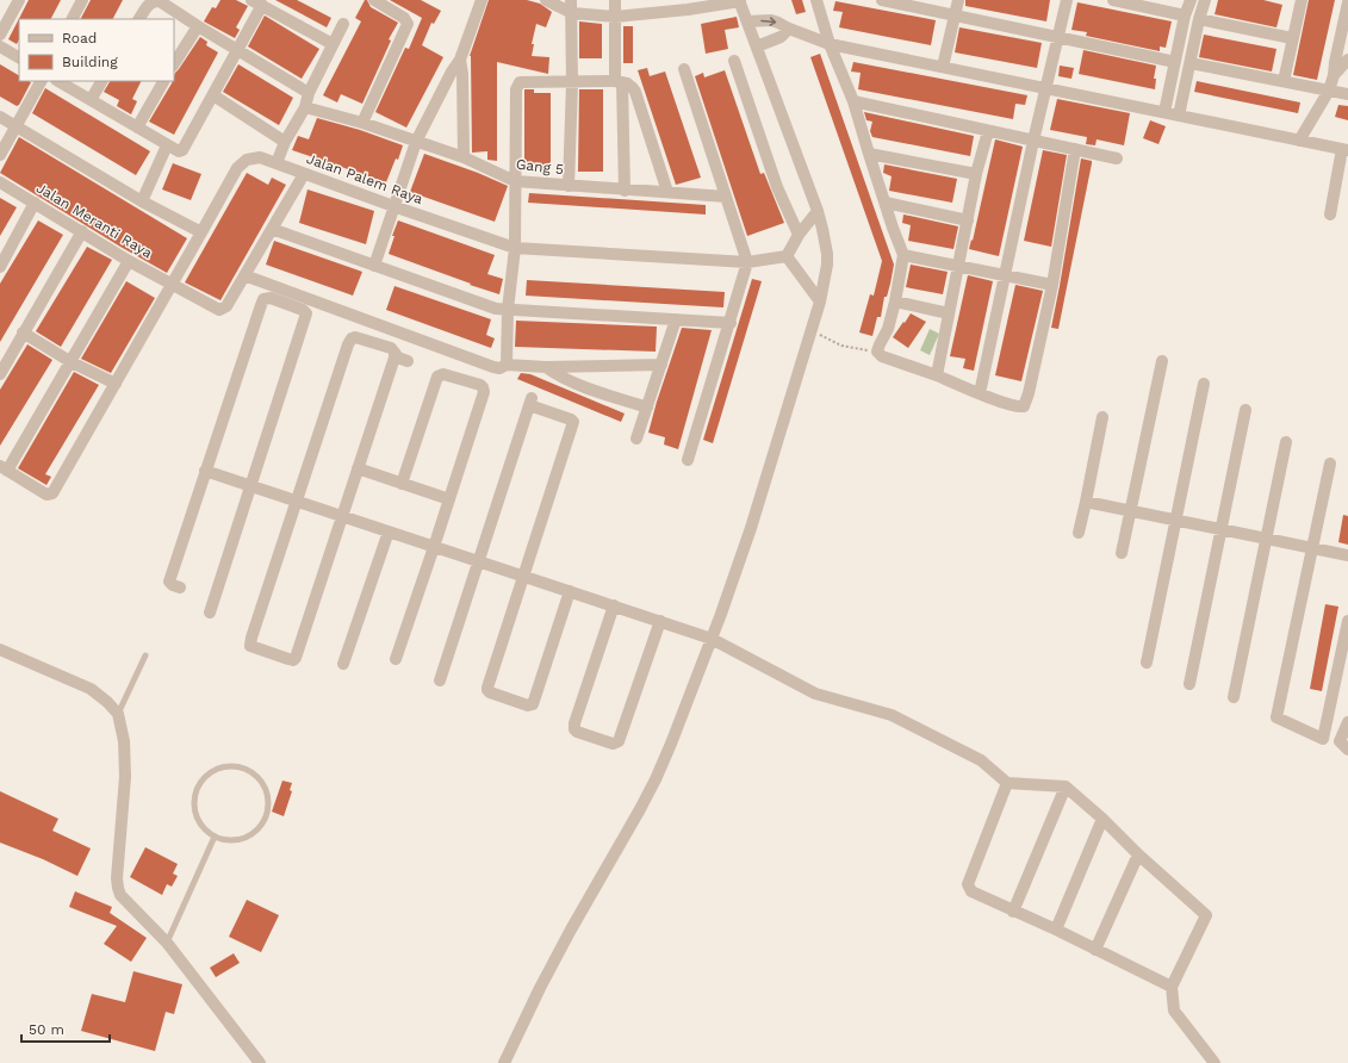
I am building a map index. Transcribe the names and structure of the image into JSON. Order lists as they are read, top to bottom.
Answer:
{
  "streets": {
    "street": ["Gang 5", "Jalan Palem Raya", "Jalan Meranti Raya"]
  },
  "crossings": [
    ["Jalan Palem Raya", "Jalan Meranti Raya"]
  ],
  "legend": ["Road", "Building"],
  "scale_bar": "50 m"
}
